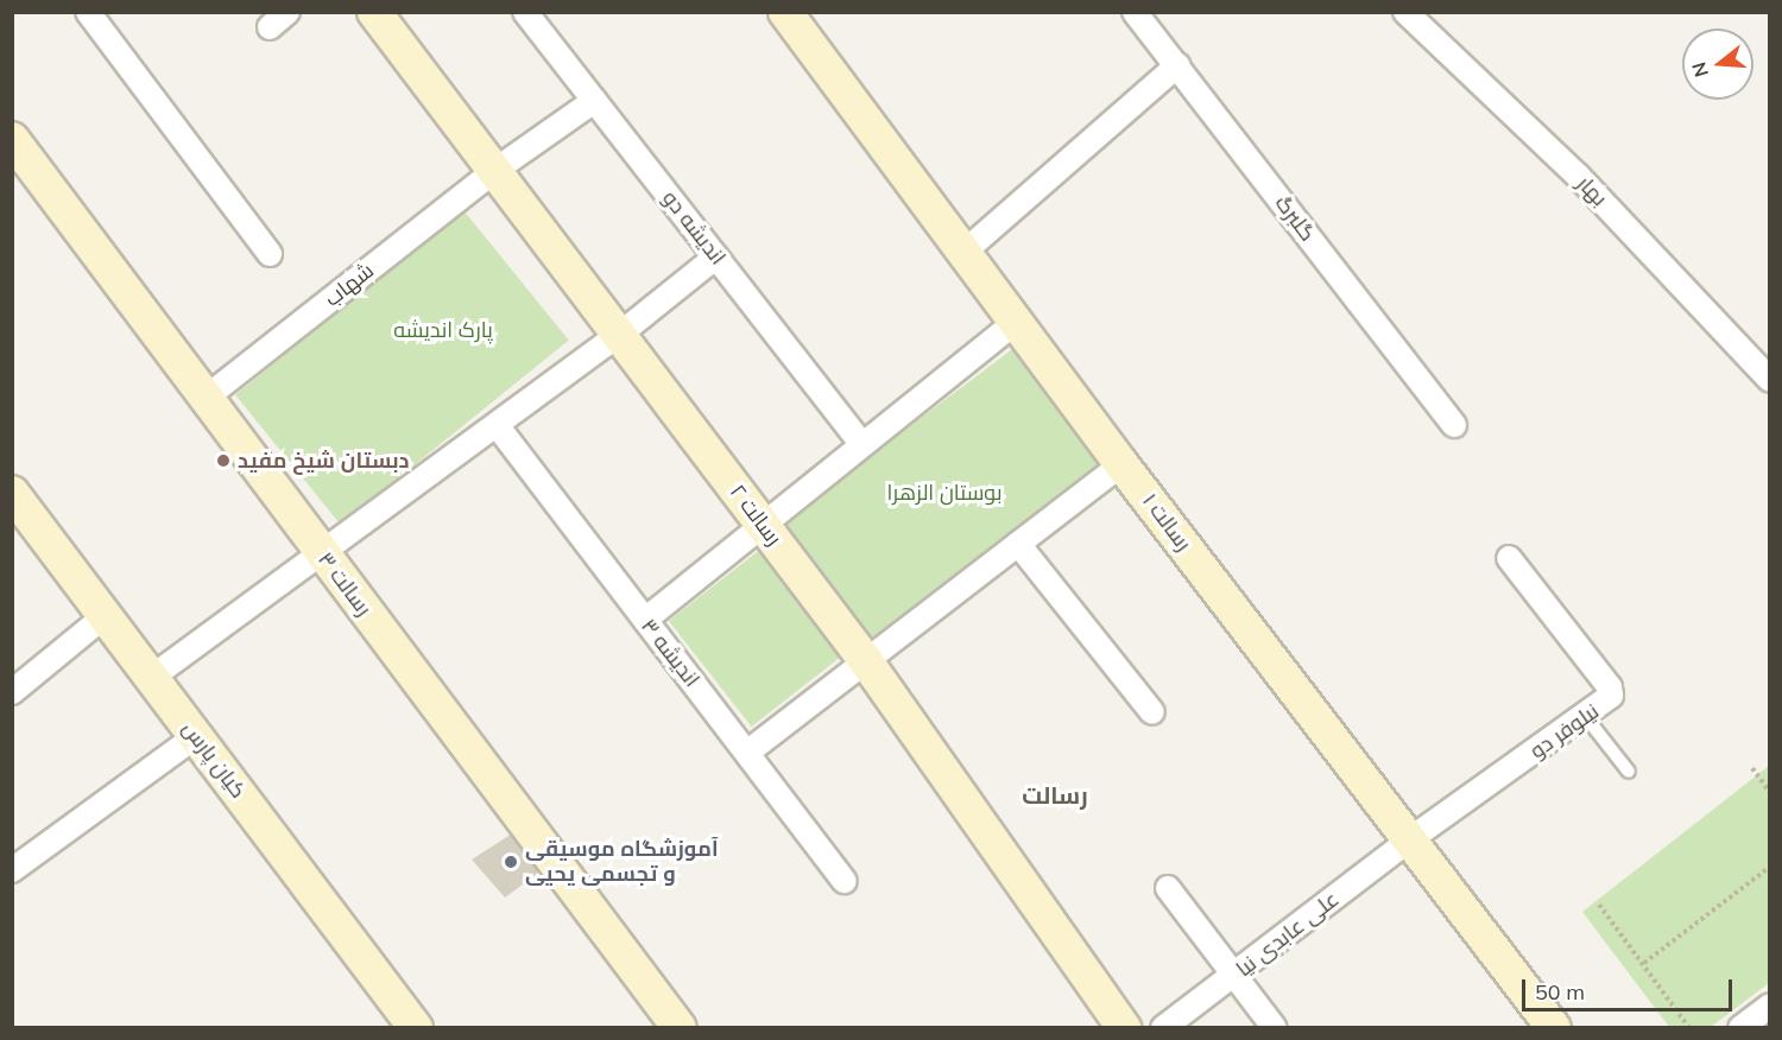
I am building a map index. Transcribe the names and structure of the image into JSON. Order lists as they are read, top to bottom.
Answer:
{
  "streets": {
    "street": [
      "بهار",
      "گلبرگ",
      "اندیشه دو",
      "شهاب",
      "رسالت ۲",
      "رسالت ۱",
      "رسالت ۳",
      "اندیشه ۳",
      "نیلوفر دو",
      "کیان پارس",
      "علی عابدی نیا"
    ]
  },
  "crossings": [
    ["اندیشه دو", "شهاب"],
    ["شهاب", "رسالت ۲"],
    ["شهاب", "رسالت ۳"],
    ["رسالت ۱", "نیلوفر دو"],
    ["رسالت ۱", "علی عابدی نیا"],
    ["نیلوفر دو", "علی عابدی نیا"]
  ],
  "districts": ["رسالت"],
  "parks": ["پارک اندیشه", "بوستان الزهرا"],
  "places": ["دبستان شیخ مفید", "آموزشگاه موسیقی و تجسمی یحیی"],
  "scale_bar": "50 m",
  "north": "left"
}
